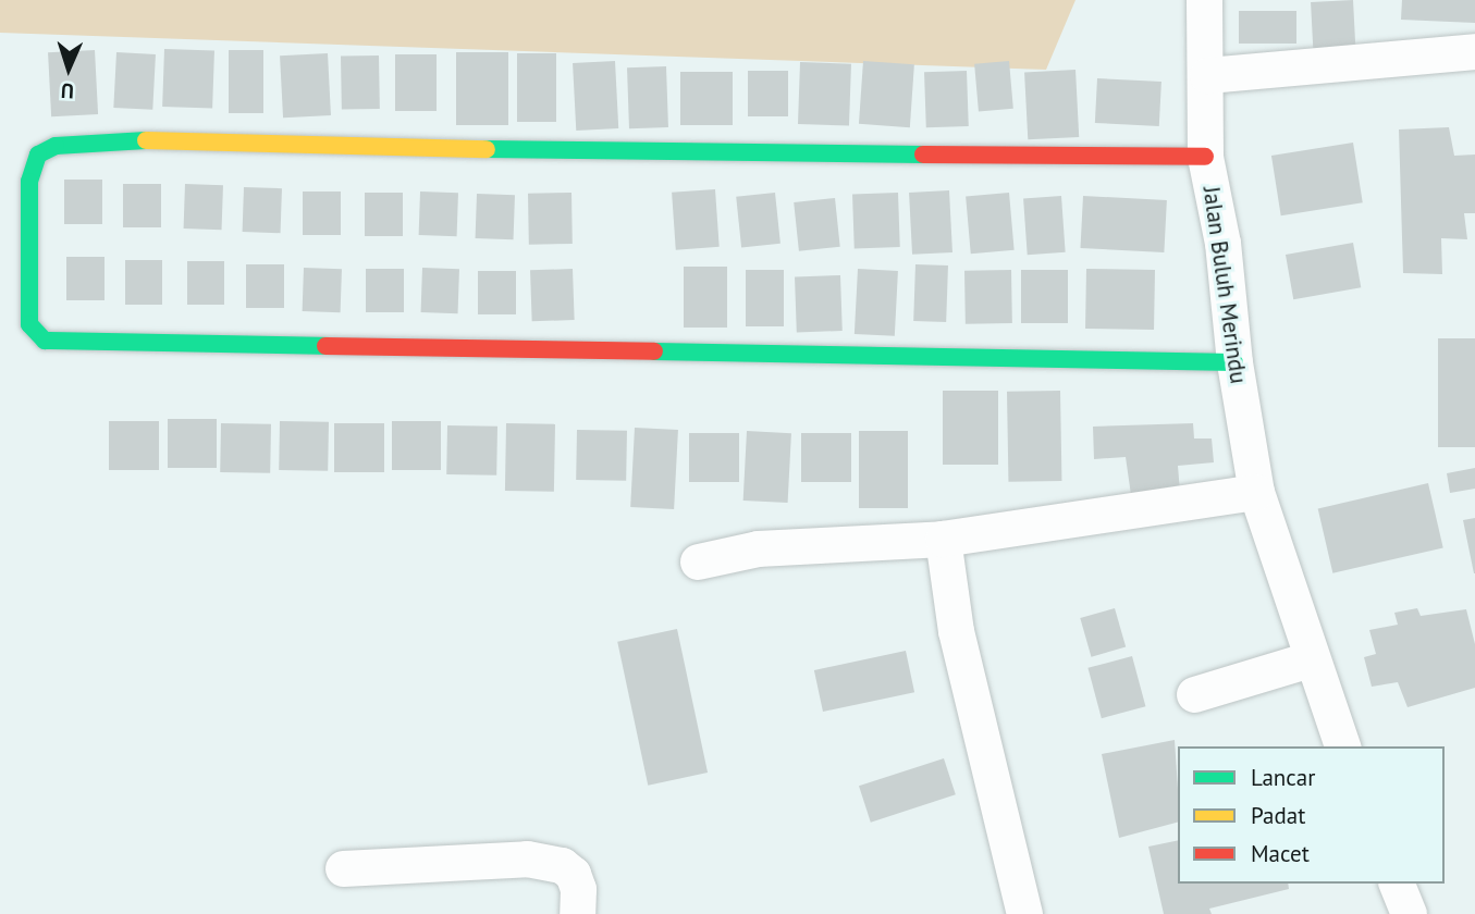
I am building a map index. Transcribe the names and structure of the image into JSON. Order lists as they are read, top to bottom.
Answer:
{
  "streets": {
    "street": ["Jalan Buluh Merindu"]
  },
  "legend": ["Lancar", "Padat", "Macet"],
  "north": "bottom"
}
